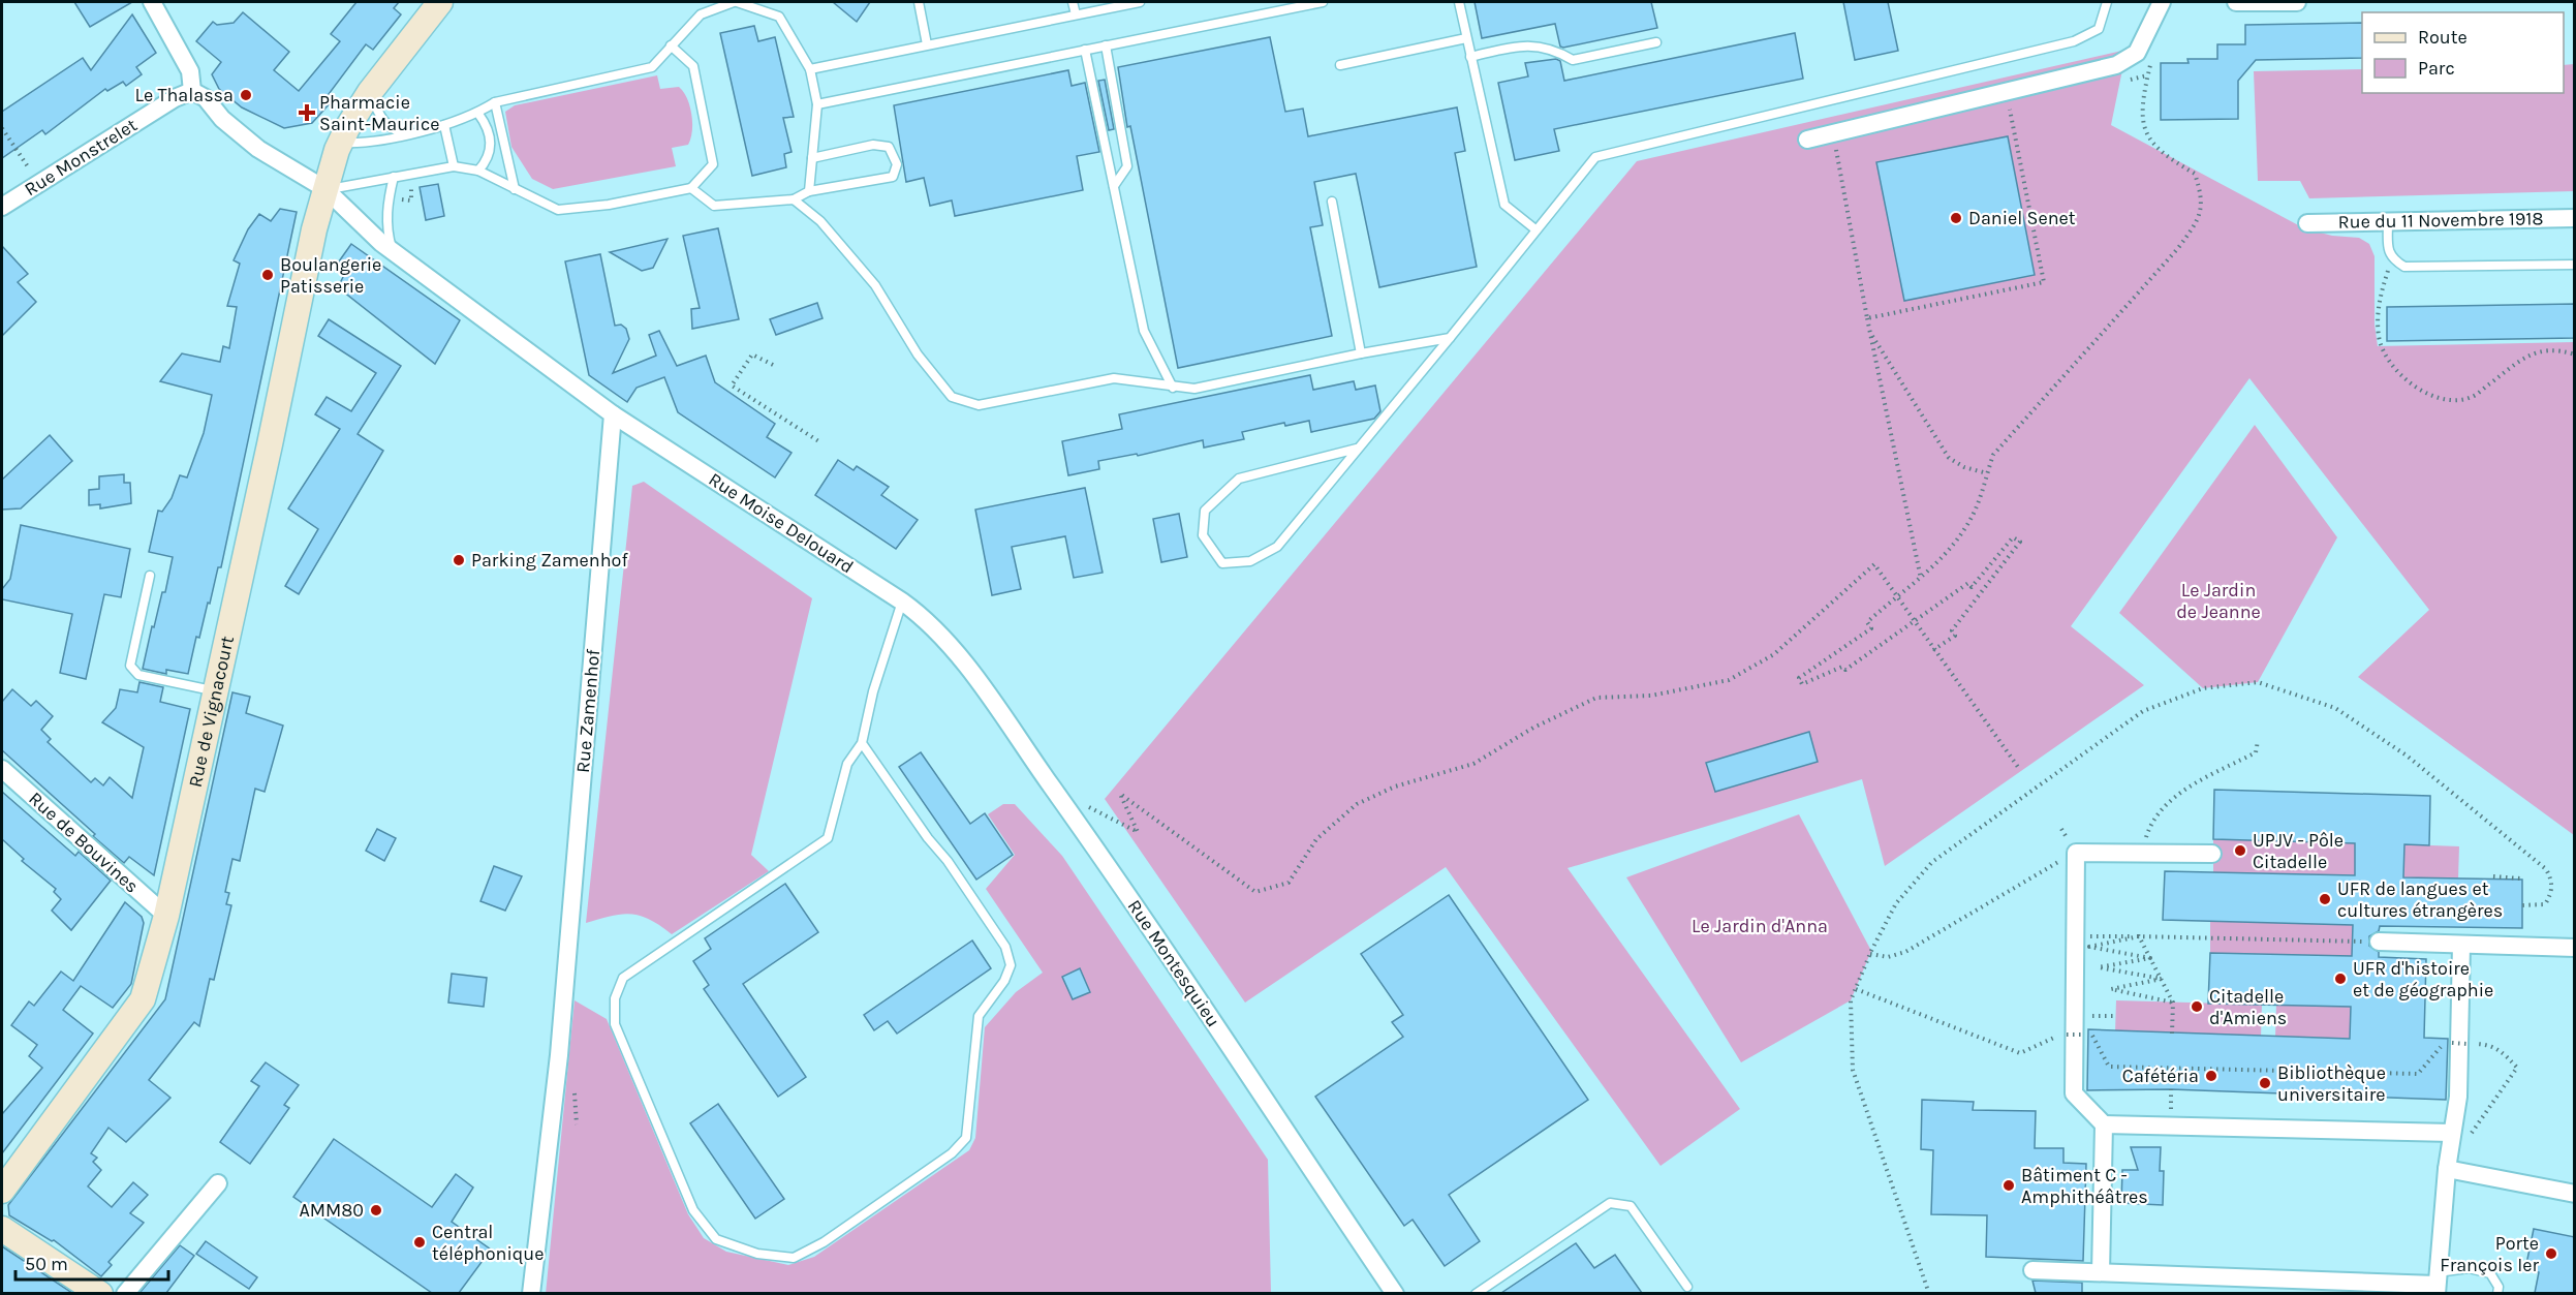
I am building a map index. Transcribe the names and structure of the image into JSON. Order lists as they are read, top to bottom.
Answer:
{
  "streets": {
    "street": [
      "Rue Monstrelet",
      "Rue du 11 Novembre 1918",
      "Rue Moise Delouard",
      "Rue de Vignacourt",
      "Rue Zamenhof",
      "Rue de Bouvines",
      "Rue Montesquieu"
    ]
  },
  "crossings": [
    ["Rue Moise Delouard", "Rue Zamenhof"],
    ["Rue Moise Delouard", "Rue Montesquieu"],
    ["Rue de Vignacourt", "Rue de Bouvines"]
  ],
  "parks": ["Le Jardin de Jeanne", "Le Jardin d'Anna"],
  "places": {
    "other": [
      "Le Thalassa",
      "Daniel Senet",
      "Boulangerie Patisserie",
      "Parking Zamenhof",
      "UPJV - Pôle Citadelle",
      "UFR de langues et cultures étrangères",
      "UFR d'histoire et de géographie",
      "Citadelle d'Amiens",
      "Cafétéria",
      "Bibliothèque universitaire",
      "Bâtiment C - Amphithéâtres",
      "AMM80",
      "Central téléphonique",
      "Porte François Ier"
    ],
    "health": ["Pharmacie Saint-Maurice"]
  },
  "legend": ["Route", "Parc"],
  "scale_bar": "50 m"
}
